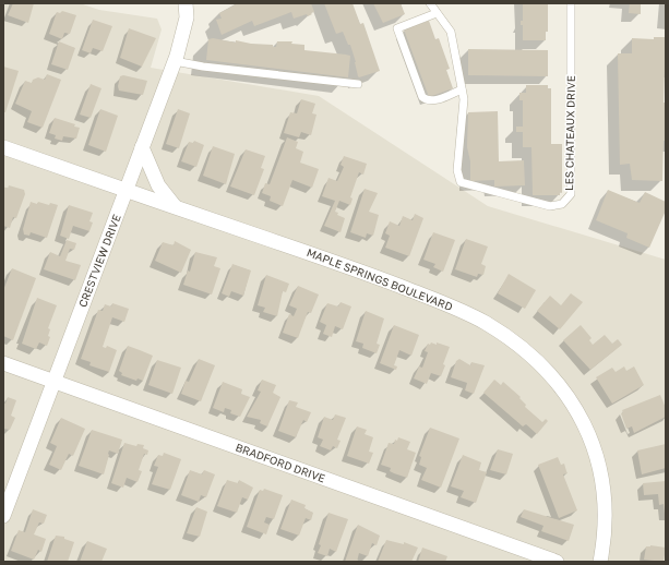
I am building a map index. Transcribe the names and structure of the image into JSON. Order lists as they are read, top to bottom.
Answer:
{
  "streets": {
    "street": ["CRESTVIEW DRIVE", "MAPLE SPRINGS BOULEVARD", "BRADFORD DRIVE"],
    "lane": ["LES CHATEAUX DRIVE"]
  },
  "crossings": [
    ["CRESTVIEW DRIVE", "MAPLE SPRINGS BOULEVARD"],
    ["CRESTVIEW DRIVE", "BRADFORD DRIVE"]
  ]
}
